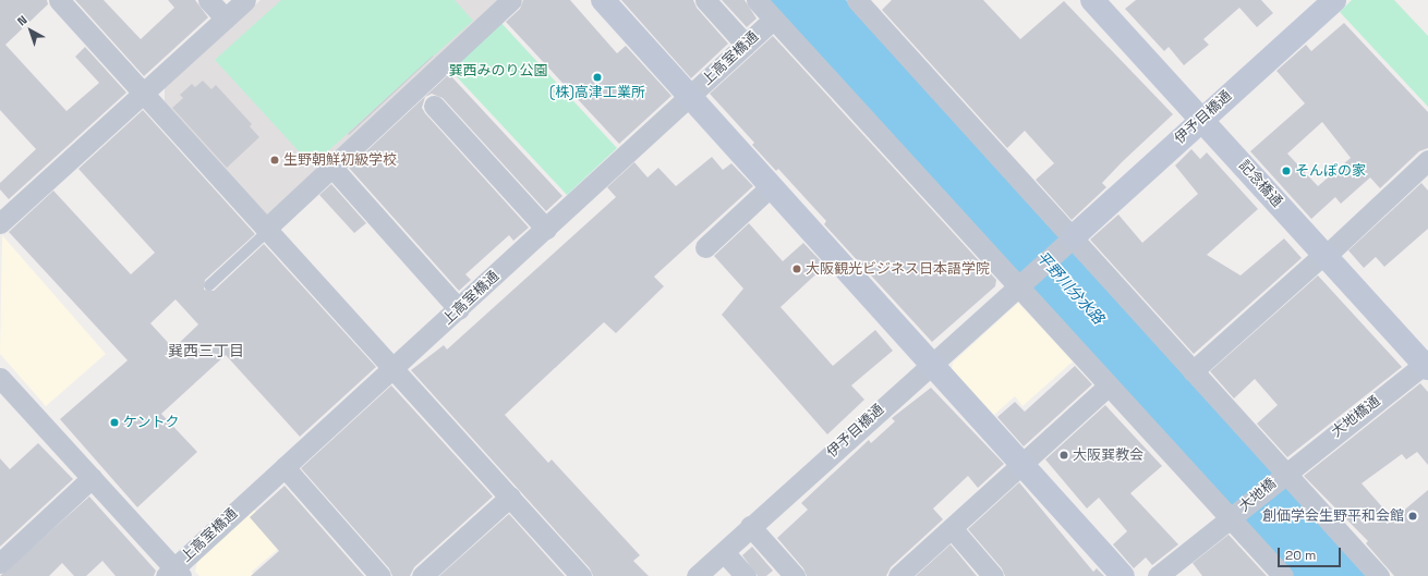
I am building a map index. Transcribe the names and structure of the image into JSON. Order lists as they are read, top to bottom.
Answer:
{
  "streets": {
    "street": [
      "上高室橋通",
      "伊予目橋通",
      "記念橋通",
      "大地橋通",
      "大地橋"
    ]
  },
  "crossings": [
    ["伊予目橋通", "記念橋通"],
    ["記念橋通", "大地橋通"],
    ["大地橋通", "大地橋"]
  ],
  "districts": ["巽西三丁目"],
  "water": ["平野川分水路"],
  "parks": ["巽西みのり公園"],
  "places": [
    "(株)高津工業所",
    "生野朝鮮初級学校",
    "そんぽの家",
    "大阪観光ビジネス日本語学院",
    "ケントク",
    "大阪巽教会",
    "創価学会生野平和会館"
  ],
  "scale_bar": "20 m",
  "north": "top left"
}
